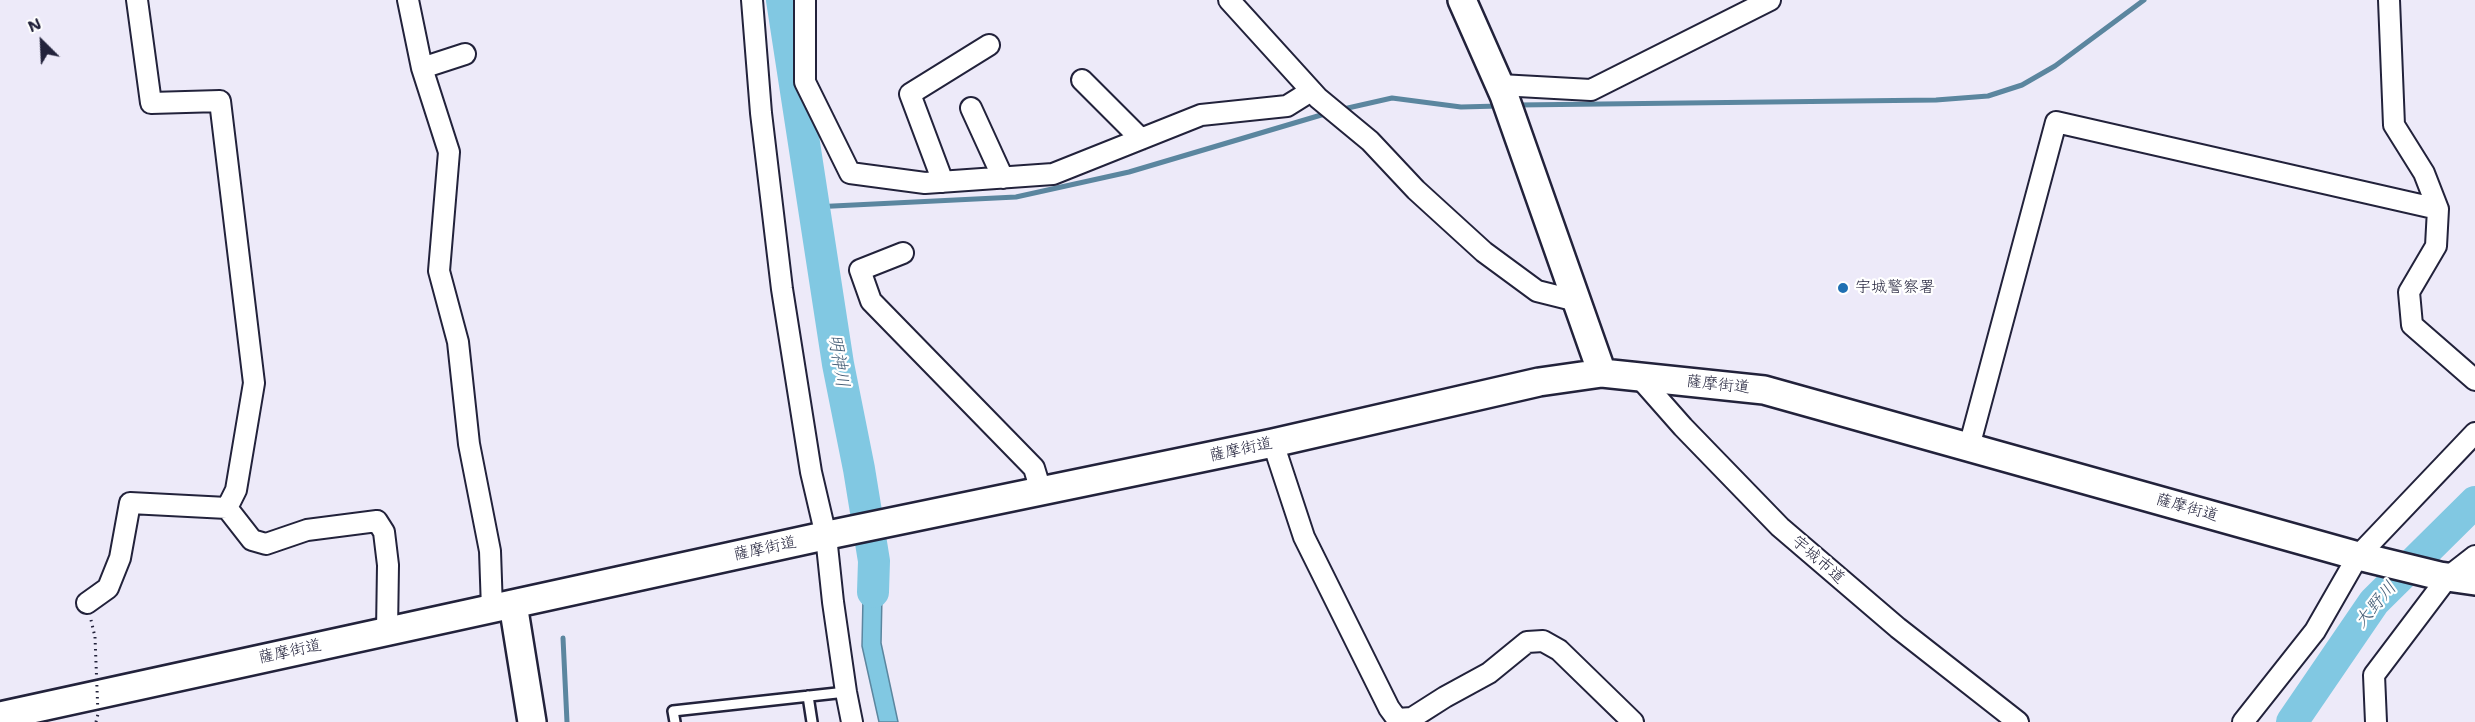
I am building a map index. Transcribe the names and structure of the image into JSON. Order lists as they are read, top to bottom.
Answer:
{
  "streets": {
    "street": ["薩摩街道", "宇城市道"]
  },
  "crossings": [
    ["薩摩街道", "宇城市道"]
  ],
  "water": ["明神川", "大野川"],
  "places": ["宇城警察署"],
  "north": "top left"
}
